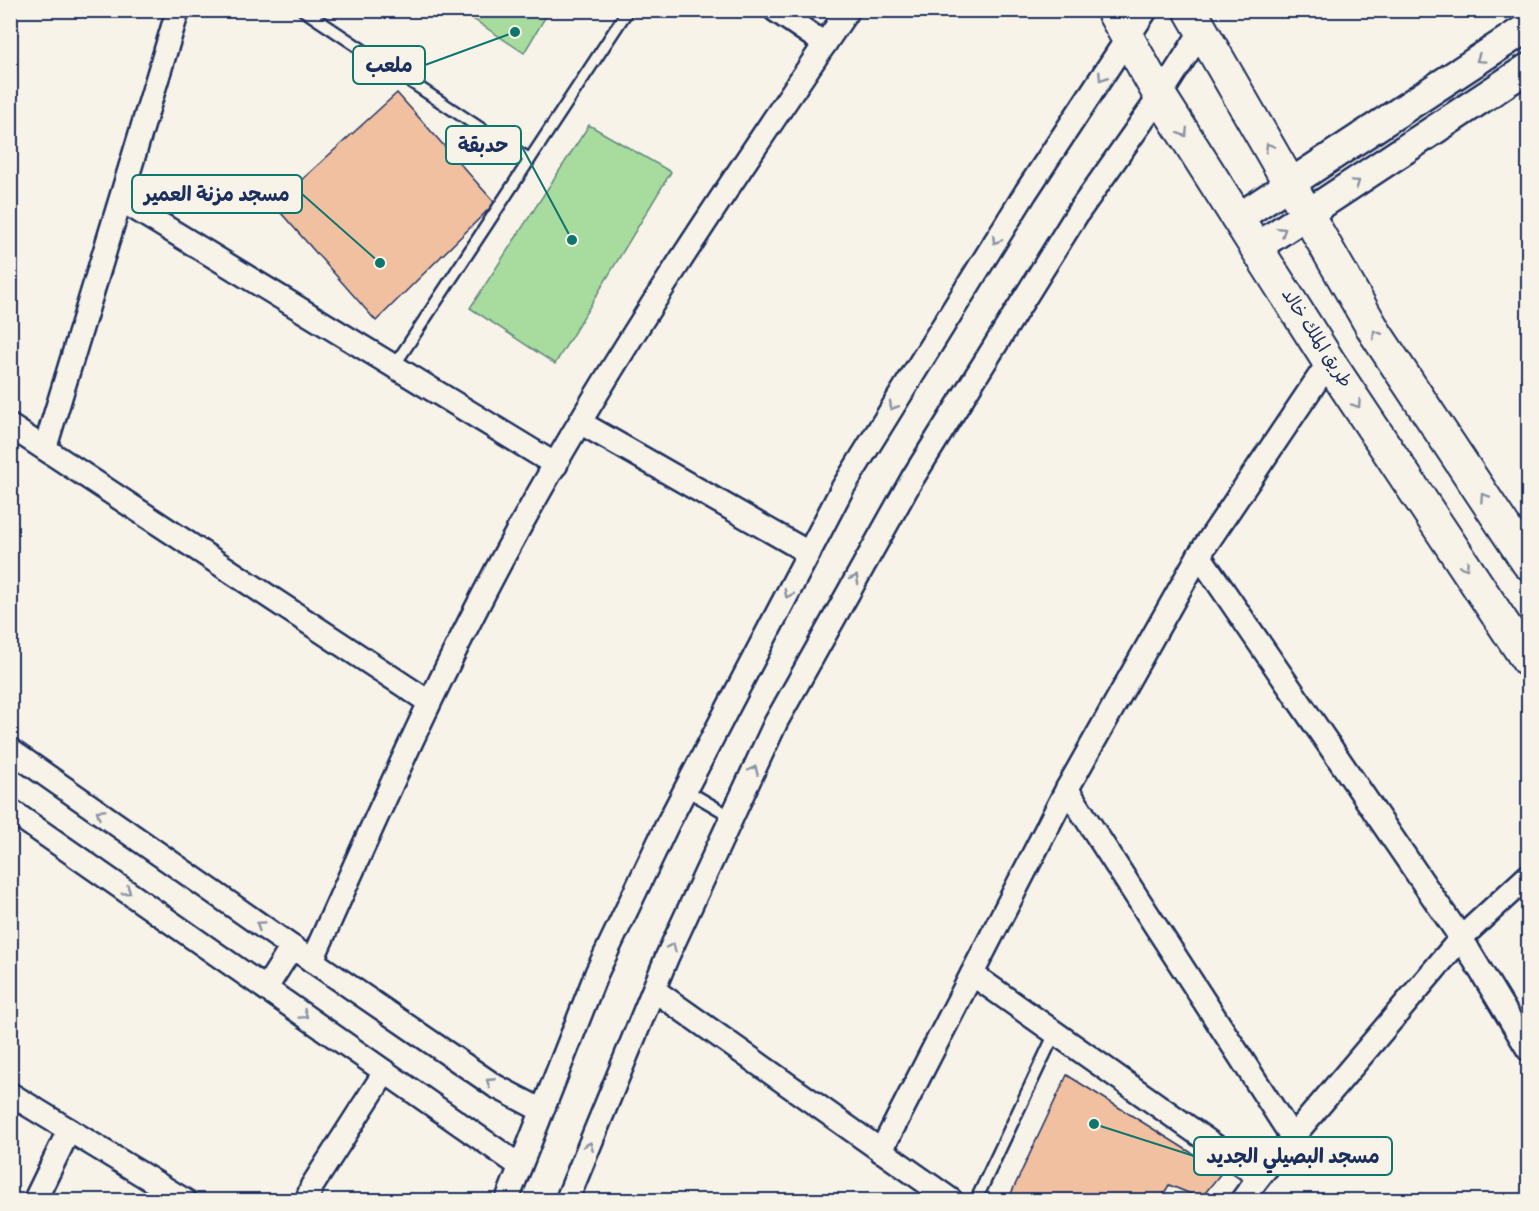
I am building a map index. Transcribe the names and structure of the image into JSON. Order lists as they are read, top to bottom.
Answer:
{
  "streets": {
    "main road": ["طريق الملك خالد"]
  },
  "places": [
    "ملعب",
    "حدبقة",
    "مسجد مزنة العمير",
    "مسجد البصيلي الجديد"
  ]
}
